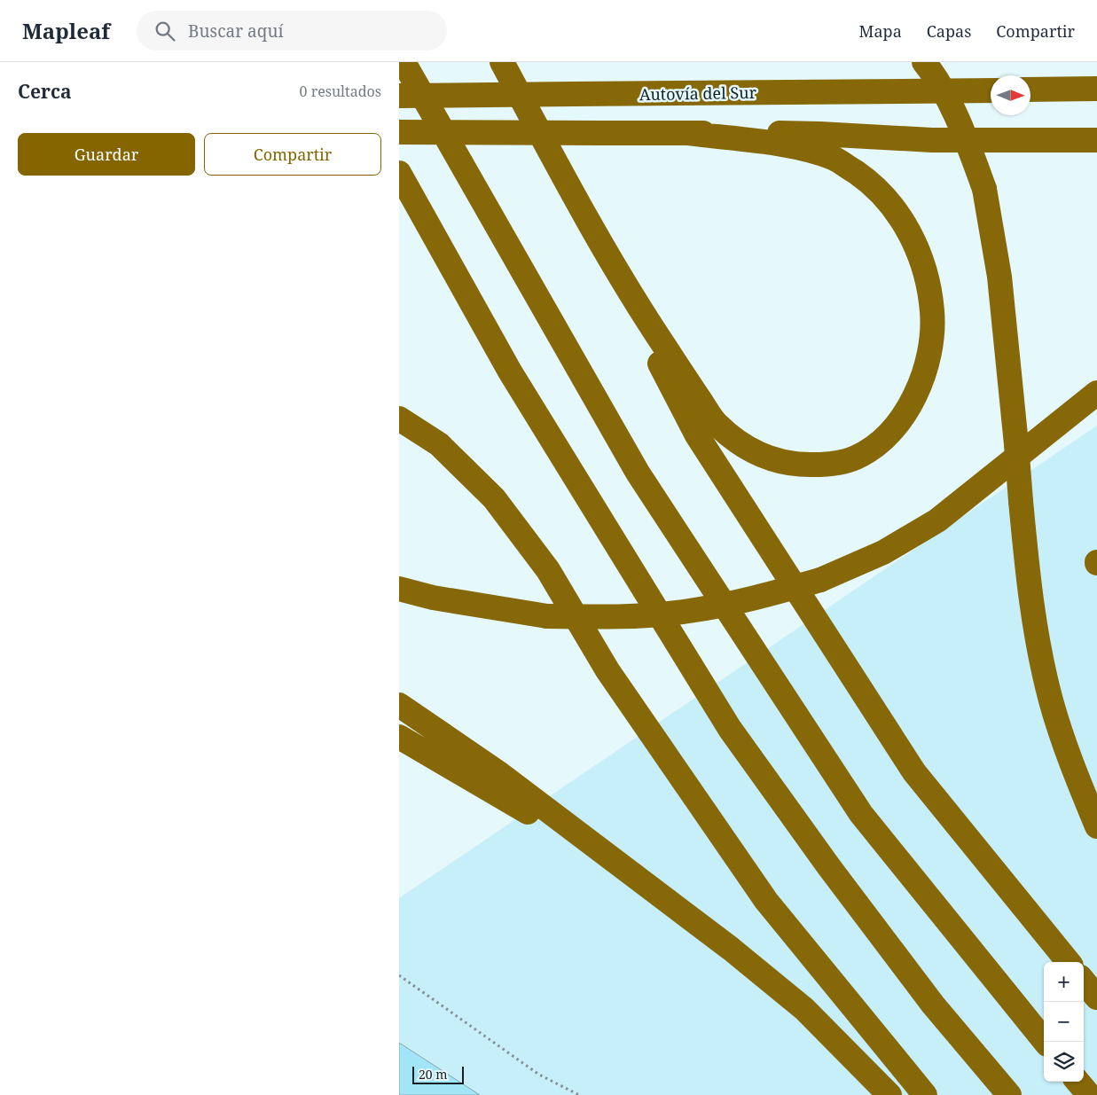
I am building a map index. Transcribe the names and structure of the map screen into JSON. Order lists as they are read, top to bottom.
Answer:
{
  "streets": {
    "highway": ["Autovía del Sur"]
  },
  "scale_bar": "20 m",
  "north": "right",
  "page": {
    "header": "Mapleaf",
    "search": "Buscar aquí",
    "nav": ["Mapa", "Capas", "Compartir"],
    "heading": ["Cerca", "0 resultados"],
    "buttons": ["Guardar", "Compartir"],
    "map_buttons": ["+", "−"],
    "scale": "20 m"
  }
}
